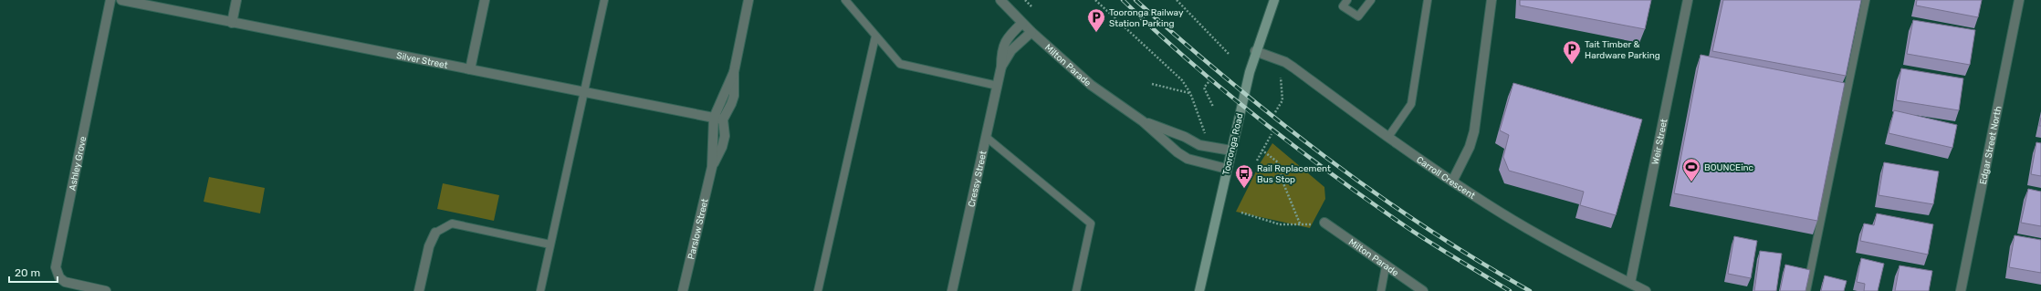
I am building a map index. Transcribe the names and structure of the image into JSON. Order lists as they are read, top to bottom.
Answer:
{
  "streets": {
    "main road": ["Tooronga Road"],
    "street": [
      "Silver Street",
      "Milton Parade",
      "Weir Street",
      "Edgar Street North",
      "Ashley Grove",
      "Carroll Crescent",
      "Cressy Street",
      "Parslow Street"
    ]
  },
  "crossings": [
    ["Silver Street", "Parslow Street"],
    ["Milton Parade", "Tooronga Road"],
    ["Milton Parade", "Cressy Street"],
    ["Weir Street", "Carroll Crescent"],
    ["Tooronga Road", "Carroll Crescent"]
  ],
  "places": {
    "parking": ["Tooronga Railway Station Parking", "Tait Timber & Hardware Parking"],
    "sports": ["BOUNCEinc"],
    "bus stop": ["Rail Replacement Bus Stop"]
  },
  "scale_bar": "20 m"
}
